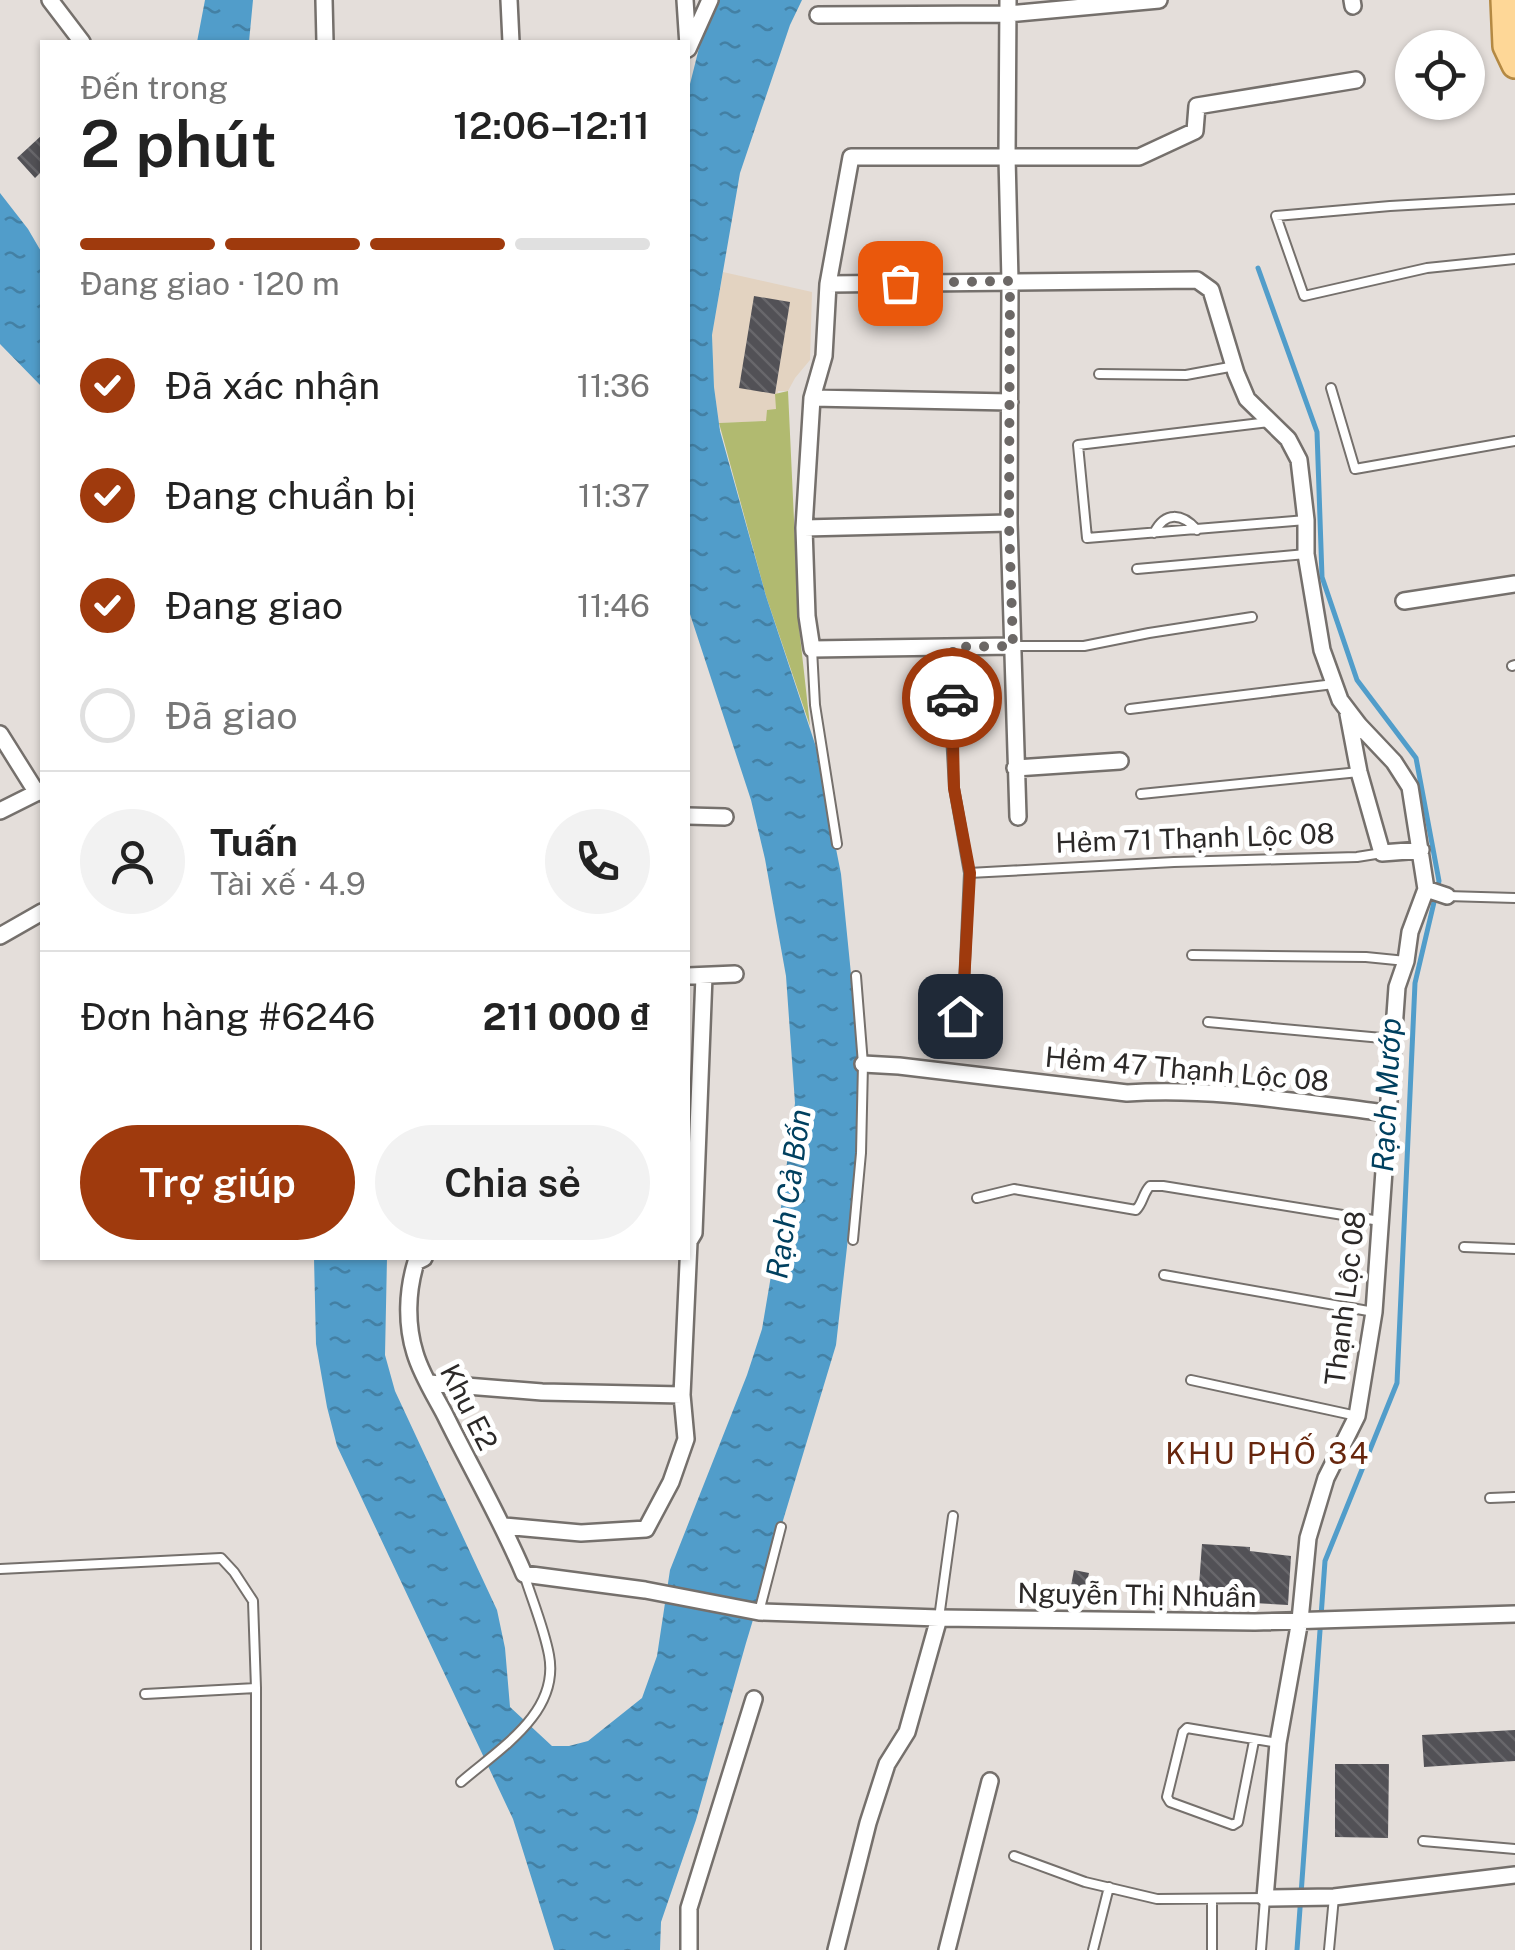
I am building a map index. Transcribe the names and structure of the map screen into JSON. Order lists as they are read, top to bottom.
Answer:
{
  "streets": {
    "street": [
      "Hẻm 71 Thạnh Lộc 08",
      "Hẻm 47 Thạnh Lộc 08",
      "Thạnh Lộc 08",
      "Khu E2",
      "Nguyễn Thị Nhuần"
    ]
  },
  "crossings": [
    ["Hẻm 71 Thạnh Lộc 08", "Thạnh Lộc 08"],
    ["Hẻm 47 Thạnh Lộc 08", "Thạnh Lộc 08"],
    ["Thạnh Lộc 08", "Nguyễn Thị Nhuần"],
    ["Khu E2", "Nguyễn Thị Nhuần"]
  ],
  "districts": ["KHU PHỐ 34"],
  "water": ["Rạch Mướp", "Rạch Cả Bốn"],
  "page": {
    "heading": ["2 phút", "Đến trong", "12:06–12:11"],
    "panel": [
      "Tuấn",
      "Tài xế · 4.9",
      "Đơn hàng #6246",
      "211 000 ₫"
    ],
    "bar": "Đang giao · 120 m",
    "list": [
      ["Đã xác nhận", "11:36"],
      ["Đang chuẩn bị", "11:37"],
      ["Đang giao", "11:46"],
      "Đã giao"
    ],
    "buttons": ["Trợ giúp", "Chia sẻ"]
  }
}
